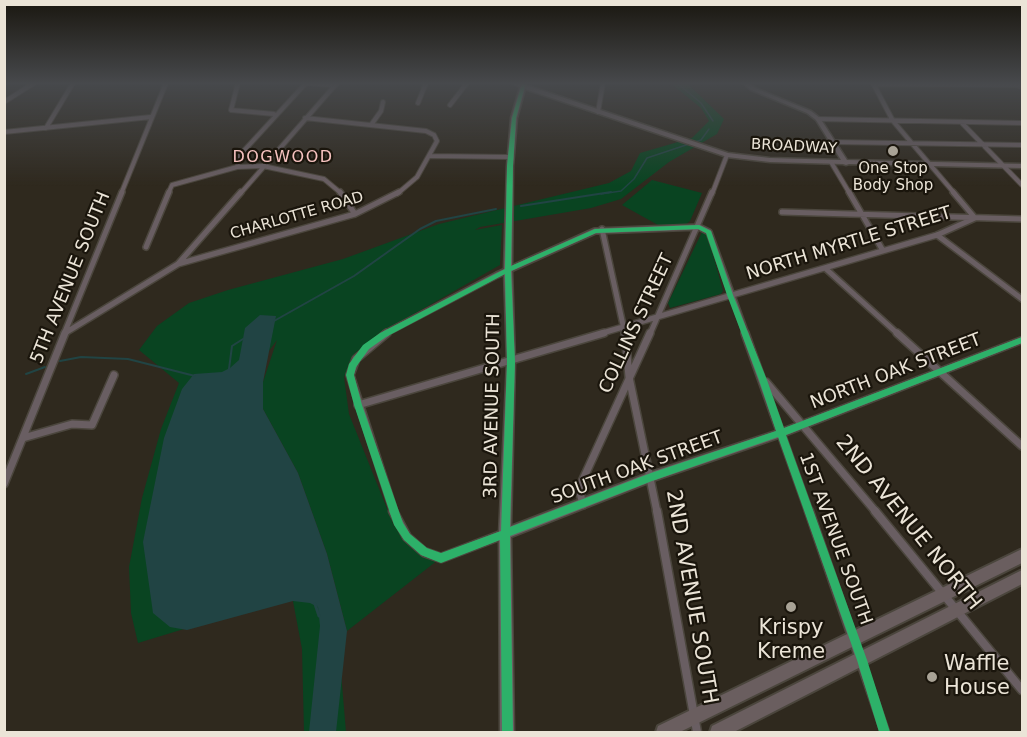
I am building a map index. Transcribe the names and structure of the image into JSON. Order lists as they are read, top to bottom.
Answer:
{
  "streets": {
    "main road": [
      "BROADWAY",
      "NORTH OAK STREET",
      "3RD AVENUE SOUTH",
      "SOUTH OAK STREET"
    ],
    "street": [
      "CHARLOTTE ROAD",
      "NORTH MYRTLE STREET",
      "5TH AVENUE SOUTH",
      "COLLINS STREET",
      "2ND AVENUE NORTH",
      "1ST AVENUE SOUTH",
      "2ND AVENUE SOUTH"
    ]
  },
  "crossings": [
    ["BROADWAY", "COLLINS STREET"],
    ["NORTH MYRTLE STREET", "COLLINS STREET"],
    ["NORTH MYRTLE STREET", "3RD AVENUE SOUTH"],
    ["NORTH MYRTLE STREET", "1ST AVENUE SOUTH"],
    ["NORTH MYRTLE STREET", "2ND AVENUE SOUTH"],
    ["COLLINS STREET", "SOUTH OAK STREET"],
    ["COLLINS STREET", "1ST AVENUE SOUTH"],
    ["COLLINS STREET", "2ND AVENUE SOUTH"],
    ["NORTH OAK STREET", "SOUTH OAK STREET"],
    ["NORTH OAK STREET", "2ND AVENUE NORTH"],
    ["NORTH OAK STREET", "1ST AVENUE SOUTH"],
    ["3RD AVENUE SOUTH", "SOUTH OAK STREET"],
    ["SOUTH OAK STREET", "1ST AVENUE SOUTH"],
    ["SOUTH OAK STREET", "2ND AVENUE SOUTH"],
    ["2ND AVENUE NORTH", "1ST AVENUE SOUTH"]
  ],
  "districts": ["DOGWOOD"],
  "places": ["One Stop Body Shop", "Krispy Kreme", "Waffle House"]
}
